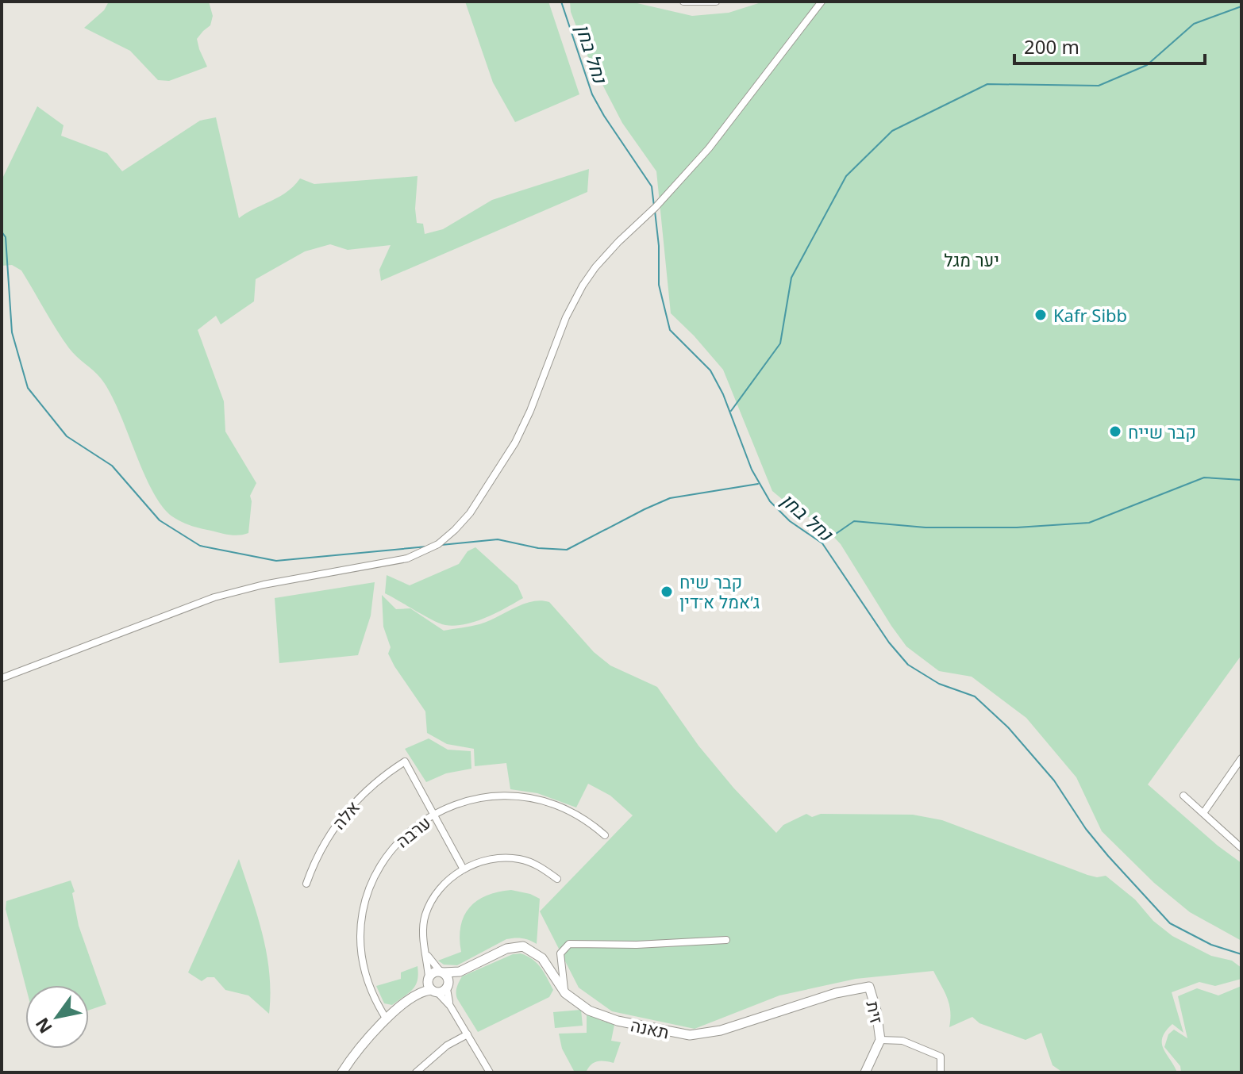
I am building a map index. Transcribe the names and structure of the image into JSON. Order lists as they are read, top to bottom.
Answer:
{
  "streets": {
    "street": [
      "אלה",
      "ערבה",
      "זית",
      "תאנה"
    ]
  },
  "crossings": [
    ["אלה", "ערבה"],
    ["ערבה", "תאנה"],
    ["זית", "תאנה"]
  ],
  "water": ["נחל בחן"],
  "parks": ["יער מגל"],
  "places": ["Kafr Sibb", "קבר שייח", "קבר שיח ג׳אמל א־דין"],
  "scale_bar": "200 m",
  "north": "bottom left"
}
